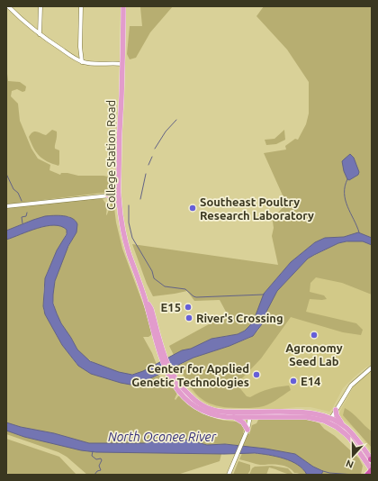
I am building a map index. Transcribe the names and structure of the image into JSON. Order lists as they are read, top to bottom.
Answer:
{
  "streets": {
    "main road": ["College Station Road"]
  },
  "water": ["North Oconee River"],
  "places": [
    "Southeast Poultry Research Laboratory",
    "E15",
    "River's Crossing",
    "Agronomy Seed Lab",
    "Center for Applied Genetic Technologies",
    "E14"
  ],
  "north": "bottom"
}
